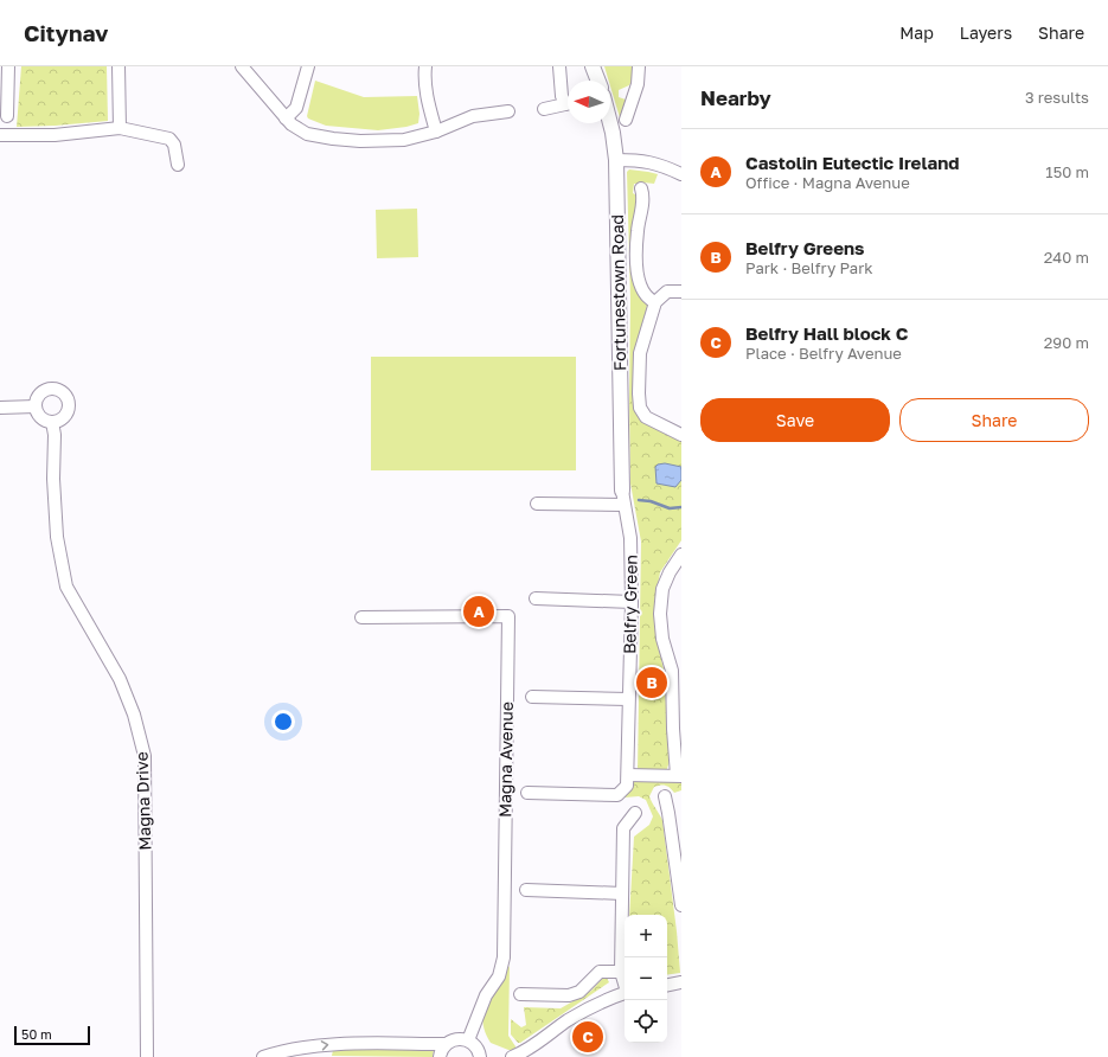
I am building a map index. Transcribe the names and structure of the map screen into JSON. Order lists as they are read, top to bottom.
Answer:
{
  "streets": {
    "street": [
      "Fortunestown Road",
      "Belfry Green",
      "Magna Avenue",
      "Magna Drive"
    ]
  },
  "crossings": [
    ["Fortunestown Road", "Belfry Green"]
  ],
  "scale_bar": "50 m",
  "north": "left",
  "page": {
    "header": "Citynav",
    "nav": ["Map", "Layers", "Share"],
    "heading": ["Nearby", "3 results"],
    "list": [
      {
        "mark": "A",
        "name": "Castolin Eutectic Ireland",
        "note": "Office · Magna Avenue",
        "value": "150 m"
      },
      {
        "mark": "B",
        "name": "Belfry Greens",
        "note": "Park · Belfry Park",
        "value": "240 m"
      },
      {
        "mark": "C",
        "name": "Belfry Hall block C",
        "note": "Place · Belfry Avenue",
        "value": "290 m"
      }
    ],
    "buttons": ["Save", "Share"],
    "pins": ["A", "B", "C"],
    "map_buttons": ["+", "−"],
    "scale": "50 m"
  }
}
